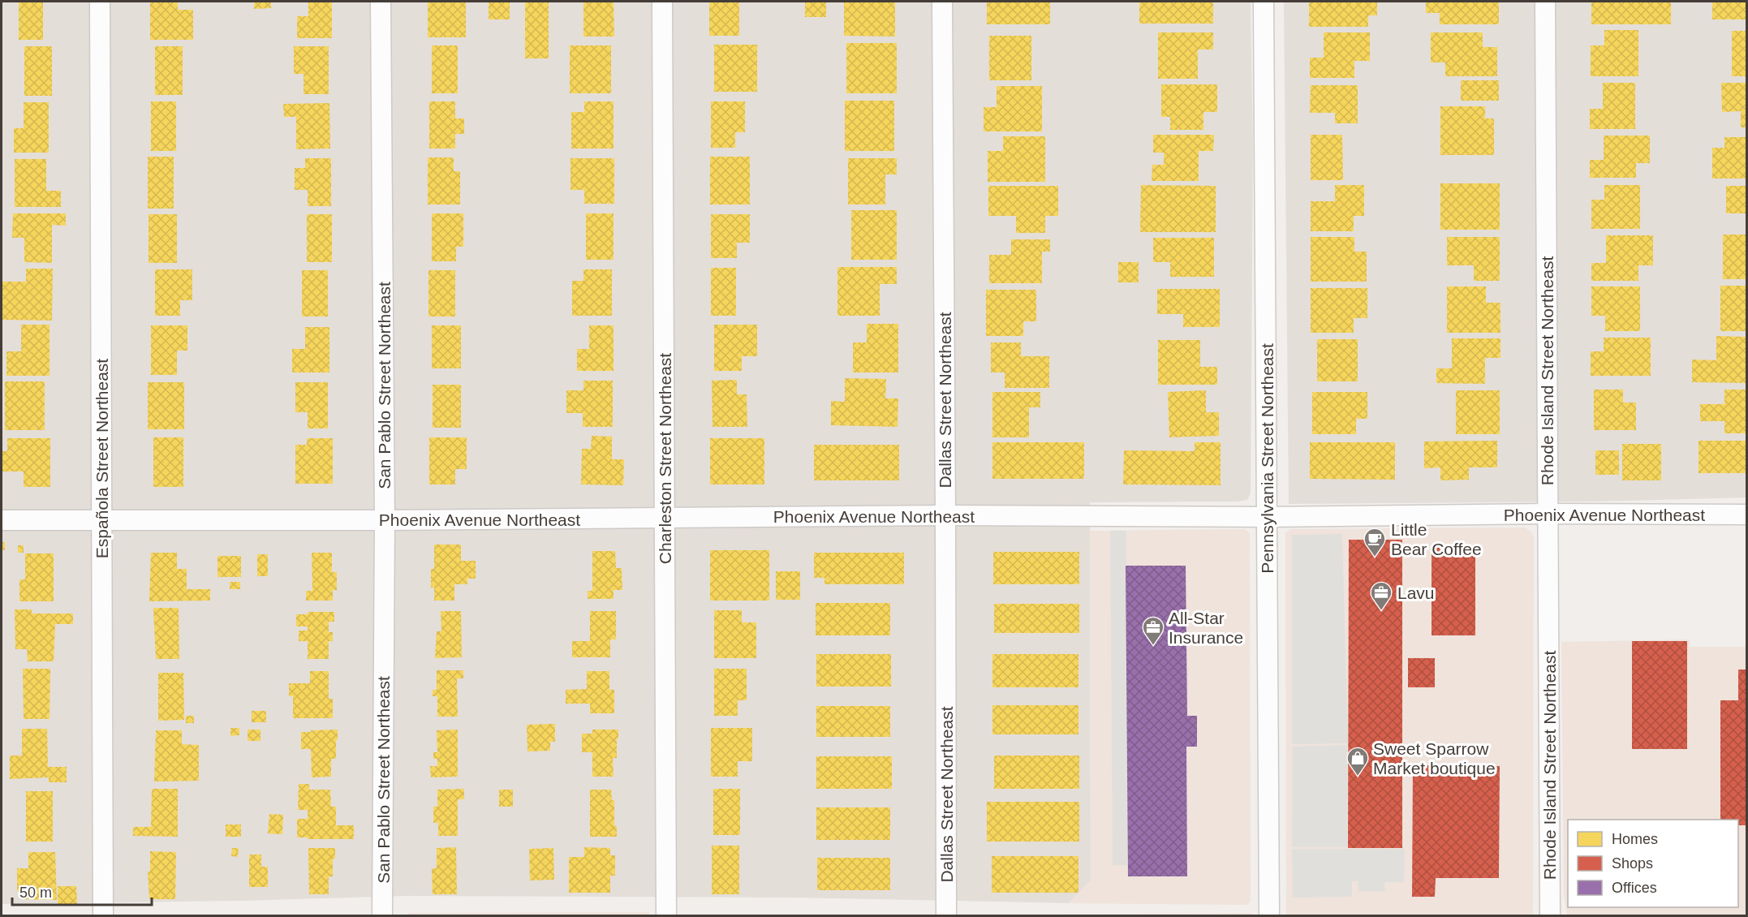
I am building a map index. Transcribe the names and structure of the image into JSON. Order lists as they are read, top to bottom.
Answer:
{
  "streets": {
    "street": [
      "Rhode Island Street Northeast",
      "San Pablo Street Northeast",
      "Dallas Street Northeast",
      "Española Street Northeast",
      "Charleston Street Northeast",
      "Pennsylvania Street Northeast",
      "Phoenix Avenue Northeast"
    ]
  },
  "crossings": [
    ["Rhode Island Street Northeast", "Phoenix Avenue Northeast"],
    ["San Pablo Street Northeast", "Phoenix Avenue Northeast"],
    ["Dallas Street Northeast", "Phoenix Avenue Northeast"],
    ["Española Street Northeast", "Phoenix Avenue Northeast"],
    ["Charleston Street Northeast", "Phoenix Avenue Northeast"],
    ["Pennsylvania Street Northeast", "Phoenix Avenue Northeast"]
  ],
  "places": {
    "cafe": ["Little Bear Coffee"],
    "office": ["Lavu", "All-Star Insurance"],
    "shop": ["Sweet Sparrow Market boutique"]
  },
  "legend": ["Homes", "Shops", "Offices"],
  "scale_bar": "50 m"
}
